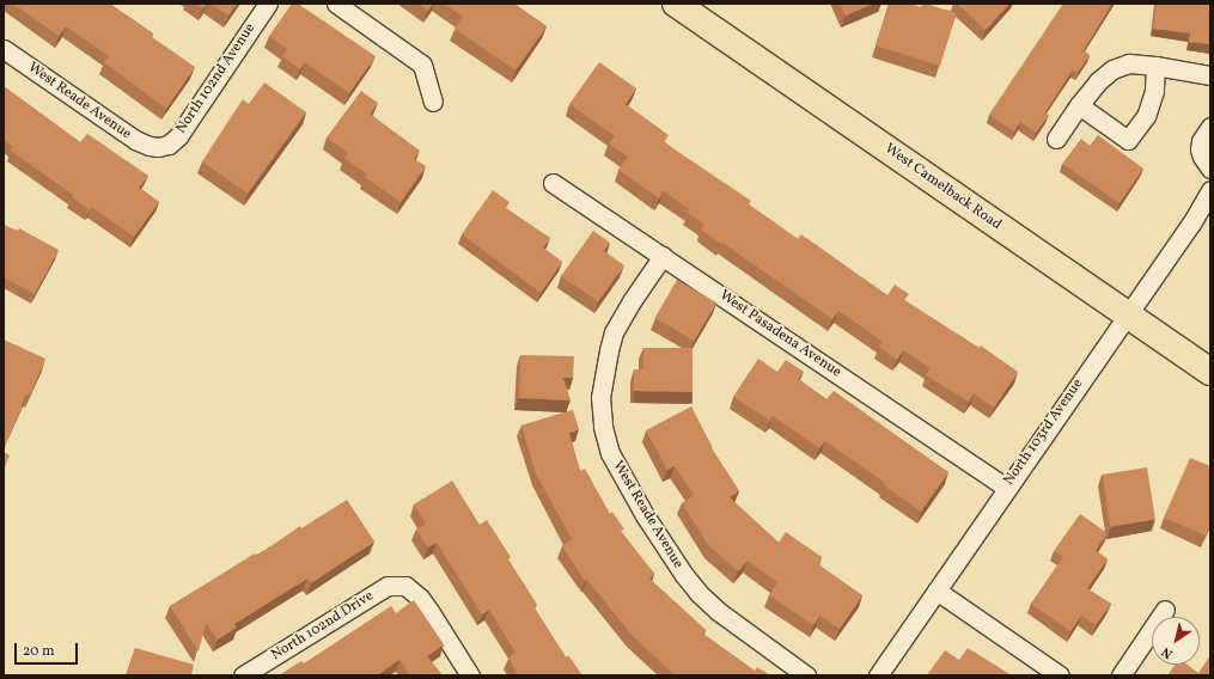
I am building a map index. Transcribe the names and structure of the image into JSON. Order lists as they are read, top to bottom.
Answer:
{
  "streets": {
    "main road": ["West Camelback Road"],
    "street": [
      "North 102nd Avenue",
      "West Reade Avenue",
      "West Pasadena Avenue",
      "North 103rd Avenue",
      "North 102nd Drive"
    ]
  },
  "crossings": [
    ["North 102nd Avenue", "West Reade Avenue"],
    ["West Reade Avenue", "West Pasadena Avenue"],
    ["West Camelback Road", "North 103rd Avenue"],
    ["West Pasadena Avenue", "North 103rd Avenue"]
  ],
  "scale_bar": "20 m",
  "north": "bottom left"
}
